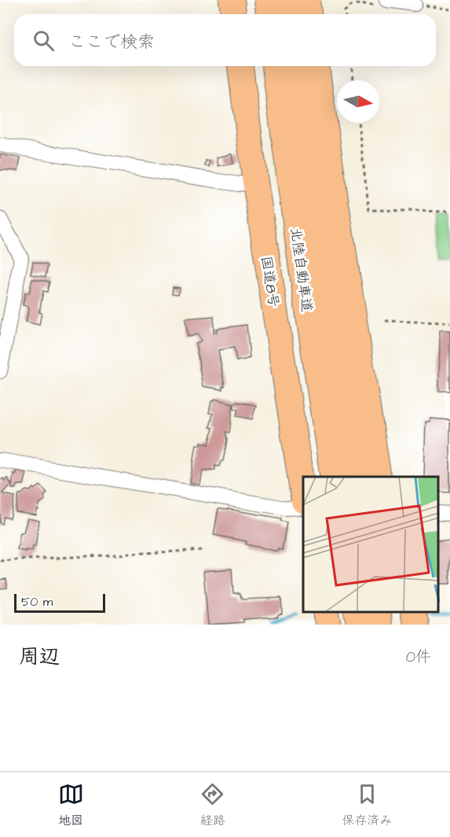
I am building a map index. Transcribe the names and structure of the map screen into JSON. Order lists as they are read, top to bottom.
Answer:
{
  "streets": {
    "highway": ["北陸自動車道", "国道8号"]
  },
  "scale_bar": "50 m",
  "north": "right",
  "page": {
    "search": "ここで検索",
    "scale": "50 m",
    "heading": ["周辺", "0件"],
    "nav": ["地図", "経路", "保存済み"]
  }
}
